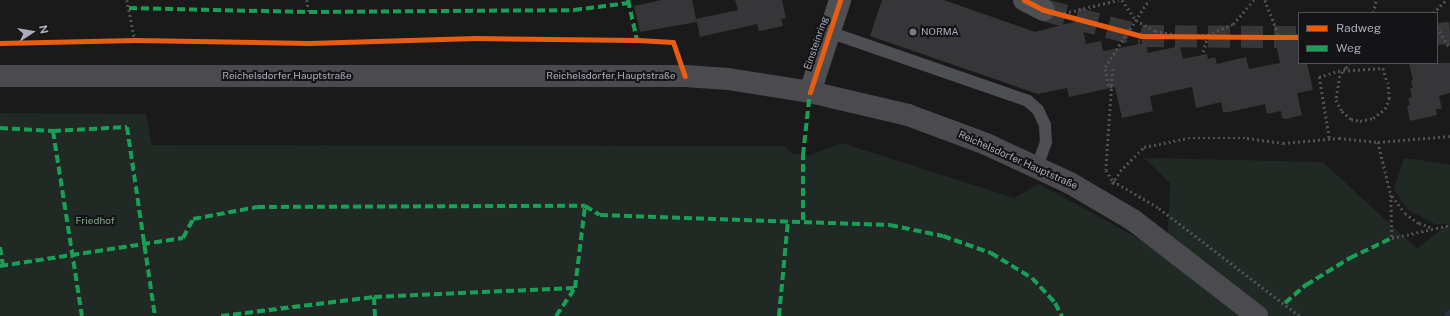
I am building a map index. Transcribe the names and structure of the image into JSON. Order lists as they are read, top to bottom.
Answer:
{
  "streets": {
    "main road": ["Reichelsdorfer Hauptstraße"],
    "street": ["Einsteinring"]
  },
  "crossings": [
    ["Einsteinring", "Reichelsdorfer Hauptstraße"]
  ],
  "parks": ["Friedhof"],
  "places": ["NORMA"],
  "legend": ["Radweg", "Weg"],
  "north": "right"
}
